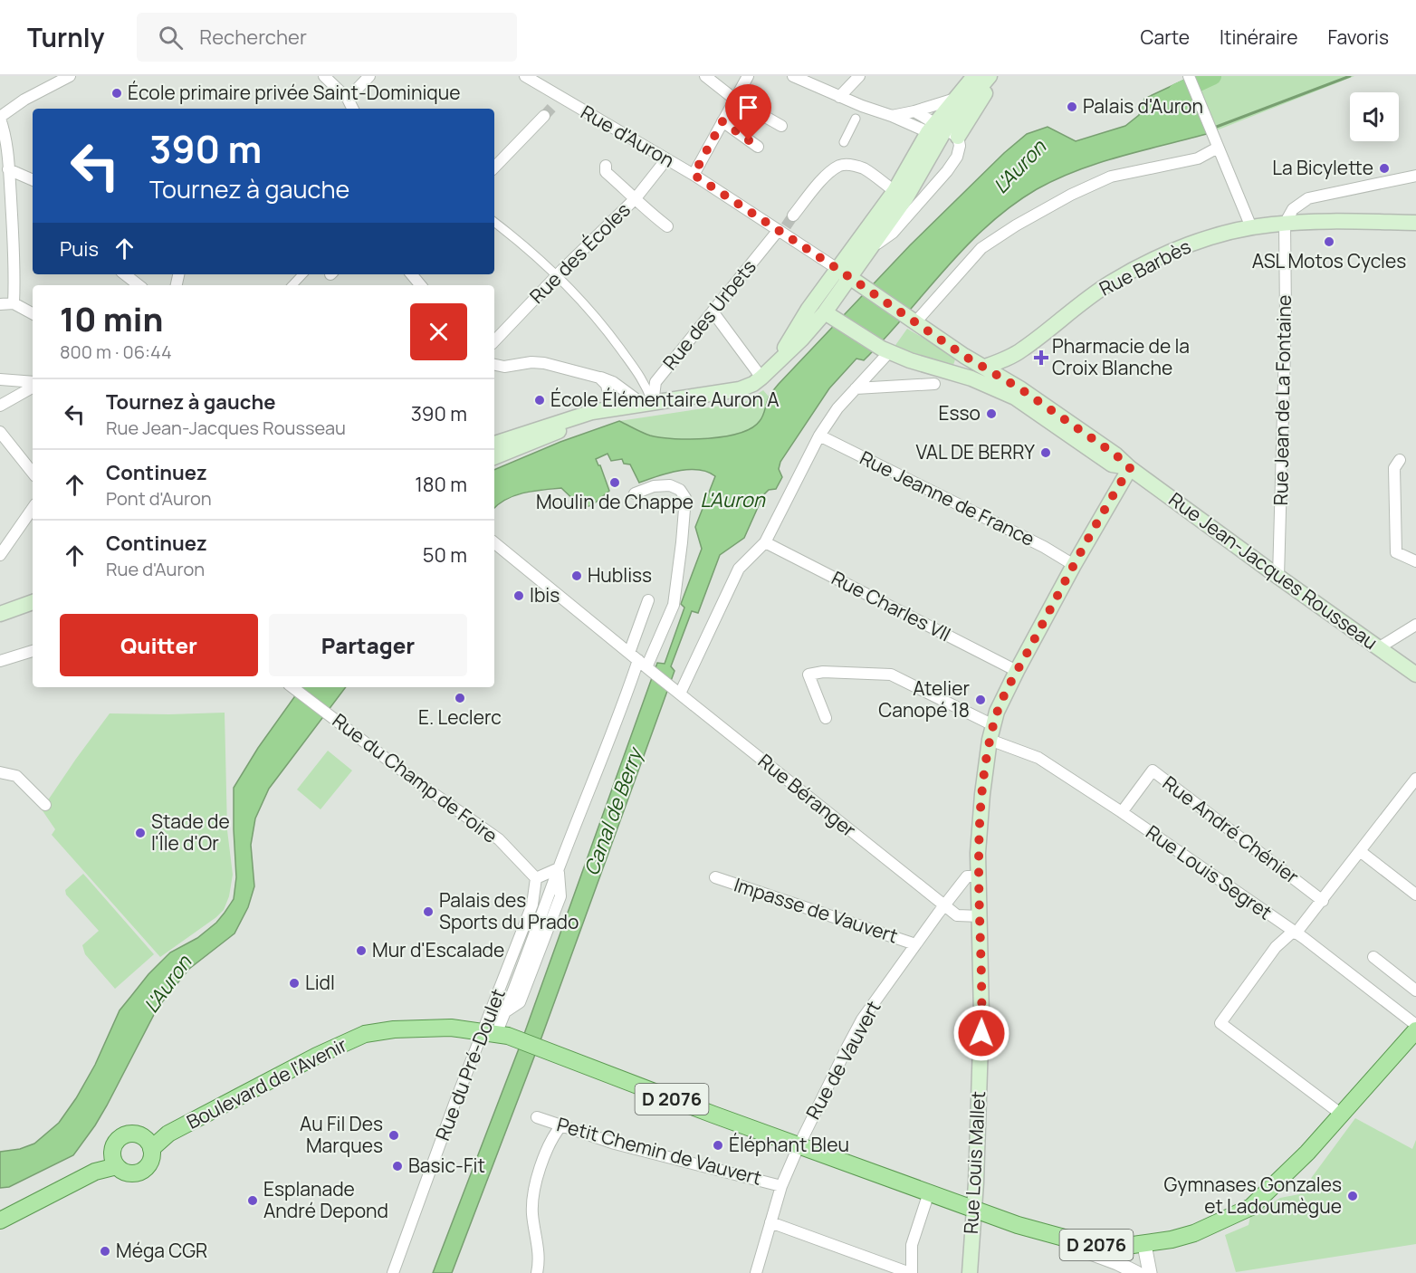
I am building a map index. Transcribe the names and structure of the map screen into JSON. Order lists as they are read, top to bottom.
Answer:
{
  "streets": {
    "main road": [
      "Rue Barbès",
      "Rue Jean-Jacques Rousseau",
      "Boulevard de l'Avenir",
      "D 2076",
      "Rue Louis Mallet"
    ],
    "street": [
      "Rue d'Auron",
      "Rue des Écoles",
      "Rue des Urbets",
      "Rue Jean de La Fontaine",
      "Rue Jeanne de France",
      "Rue Charles VII",
      "Rue du Champ de Foire",
      "Rue Béranger",
      "Rue André Chénier",
      "Rue Louis Segret",
      "Impasse de Vauvert",
      "Rue de Vauvert",
      "Rue du Pré-Doulet",
      "Petit Chemin de Vauvert"
    ]
  },
  "crossings": [
    ["Rue d'Auron", "Rue des Écoles"],
    ["Rue d'Auron", "Rue des Urbets"],
    ["Rue d'Auron", "Rue Jean-Jacques Rousseau"],
    ["Rue Barbès", "Rue Jean de La Fontaine"],
    ["Rue Barbès", "Rue Jean-Jacques Rousseau"],
    ["Rue Jean de La Fontaine", "Rue Jean-Jacques Rousseau"],
    ["Rue Jeanne de France", "Rue Louis Mallet"],
    ["Rue Jean-Jacques Rousseau", "Rue Louis Mallet"],
    ["Rue Charles VII", "Rue Louis Mallet"],
    ["Rue du Champ de Foire", "Rue du Pré-Doulet"],
    ["Rue Béranger", "Rue de Vauvert"],
    ["Rue Béranger", "Rue du Pré-Doulet"],
    ["Rue Béranger", "Rue Louis Mallet"],
    ["Rue André Chénier", "Rue Louis Segret"],
    ["Rue Louis Segret", "Rue Louis Mallet"],
    ["Impasse de Vauvert", "Rue de Vauvert"],
    ["Rue de Vauvert", "D 2076"],
    ["Rue de Vauvert", "Petit Chemin de Vauvert"],
    ["Rue de Vauvert", "Rue Louis Mallet"],
    ["Rue du Pré-Doulet", "Boulevard de l'Avenir"],
    ["Rue du Pré-Doulet", "D 2076"],
    ["Boulevard de l'Avenir", "D 2076"],
    ["D 2076", "Rue Louis Mallet"]
  ],
  "water": ["L'Auron", "Canal de Berry"],
  "places": {
    "other": [
      "École primaire privée Saint-Dominique",
      "Palais d'Auron",
      "La Bicylette",
      "ASL Motos Cycles",
      "École Élémentaire Auron A",
      "Esso",
      "VAL DE BERRY",
      "Moulin de Chappe",
      "Hubliss",
      "Ibis",
      "E. Leclerc",
      "Atelier Canopé 18",
      "Stade de l'Île d'Or",
      "Palais des Sports du Prado",
      "Mur d'Escalade",
      "Lidl",
      "Au Fil Des Marques",
      "Éléphant Bleu",
      "Basic-Fit",
      "Gymnases Gonzales et Ladoumègue",
      "Esplanade André Depond",
      "Méga CGR"
    ],
    "health": ["Pharmacie de la Croix Blanche"]
  },
  "page": {
    "header": "Turnly",
    "search": "Rechercher",
    "nav": ["Carte", "Itinéraire", "Favoris"],
    "turn": ["390 m", "Tournez à gauche"],
    "then": "Puis",
    "heading": ["10 min", "800 m · 06:44"],
    "list": [
      {
        "name": "Tournez à gauche",
        "note": "Rue Jean-Jacques Rousseau",
        "value": "390 m"
      },
      {
        "name": "Continuez",
        "note": "Pont d'Auron",
        "value": "180 m"
      },
      {
        "name": "Continuez",
        "note": "Rue d'Auron",
        "value": "50 m"
      }
    ],
    "buttons": ["Quitter", "Partager"]
  }
}
